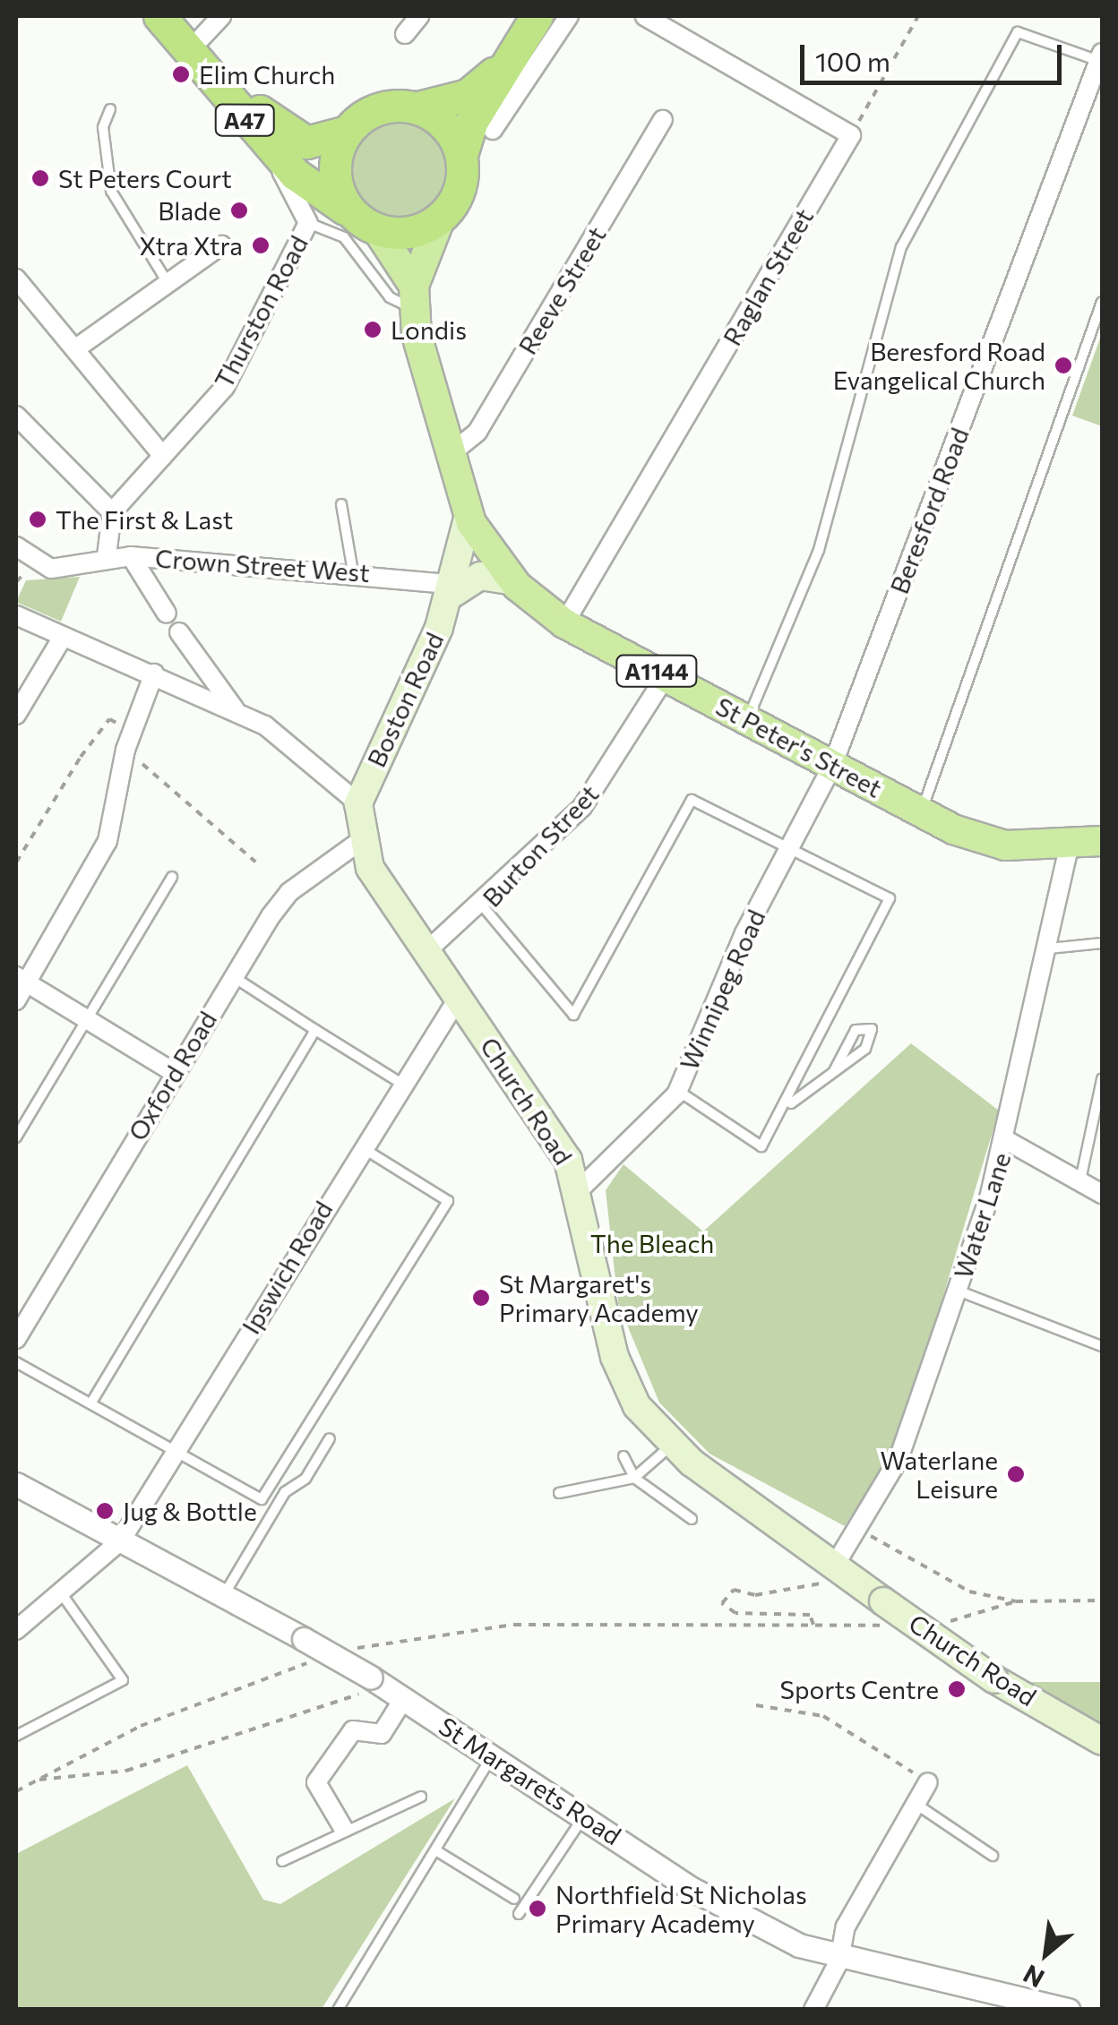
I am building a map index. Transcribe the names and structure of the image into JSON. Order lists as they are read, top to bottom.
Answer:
{
  "streets": {
    "highway": ["A47"],
    "main road": [
      "A1144",
      "Boston Road",
      "St Peter's Street",
      "Church Road"
    ],
    "street": [
      "Raglan Street",
      "Reeve Street",
      "Thurston Road",
      "Beresford Road",
      "Crown Street West",
      "Burton Street",
      "Winnipeg Road",
      "Oxford Road",
      "Water Lane",
      "Ipswich Road",
      "St Margarets Road"
    ]
  },
  "crossings": [
    ["A47", "Thurston Road"],
    ["A47", "St Peter's Street"],
    ["Raglan Street", "St Peter's Street"],
    ["Reeve Street", "St Peter's Street"],
    ["Beresford Road", "St Peter's Street"],
    ["Beresford Road", "Winnipeg Road"],
    ["Crown Street West", "Boston Road"],
    ["Boston Road", "St Peter's Street"],
    ["Boston Road", "Church Road"],
    ["St Peter's Street", "Burton Street"],
    ["St Peter's Street", "Winnipeg Road"],
    ["St Peter's Street", "Water Lane"],
    ["Burton Street", "Church Road"],
    ["Winnipeg Road", "Church Road"],
    ["Oxford Road", "Church Road"],
    ["Church Road", "Water Lane"],
    ["Church Road", "Ipswich Road"],
    ["Ipswich Road", "St Margarets Road"]
  ],
  "parks": ["The Bleach"],
  "places": [
    "Elim Church",
    "St Peters Court",
    "Blade",
    "Xtra Xtra",
    "Londis",
    "Beresford Road Evangelical Church",
    "The First & Last",
    "St Margaret's Primary Academy",
    "Waterlane Leisure",
    "Jug & Bottle",
    "Sports Centre",
    "Northfield St Nicholas Primary Academy"
  ],
  "scale_bar": "100 m",
  "north": "bottom left"
}
